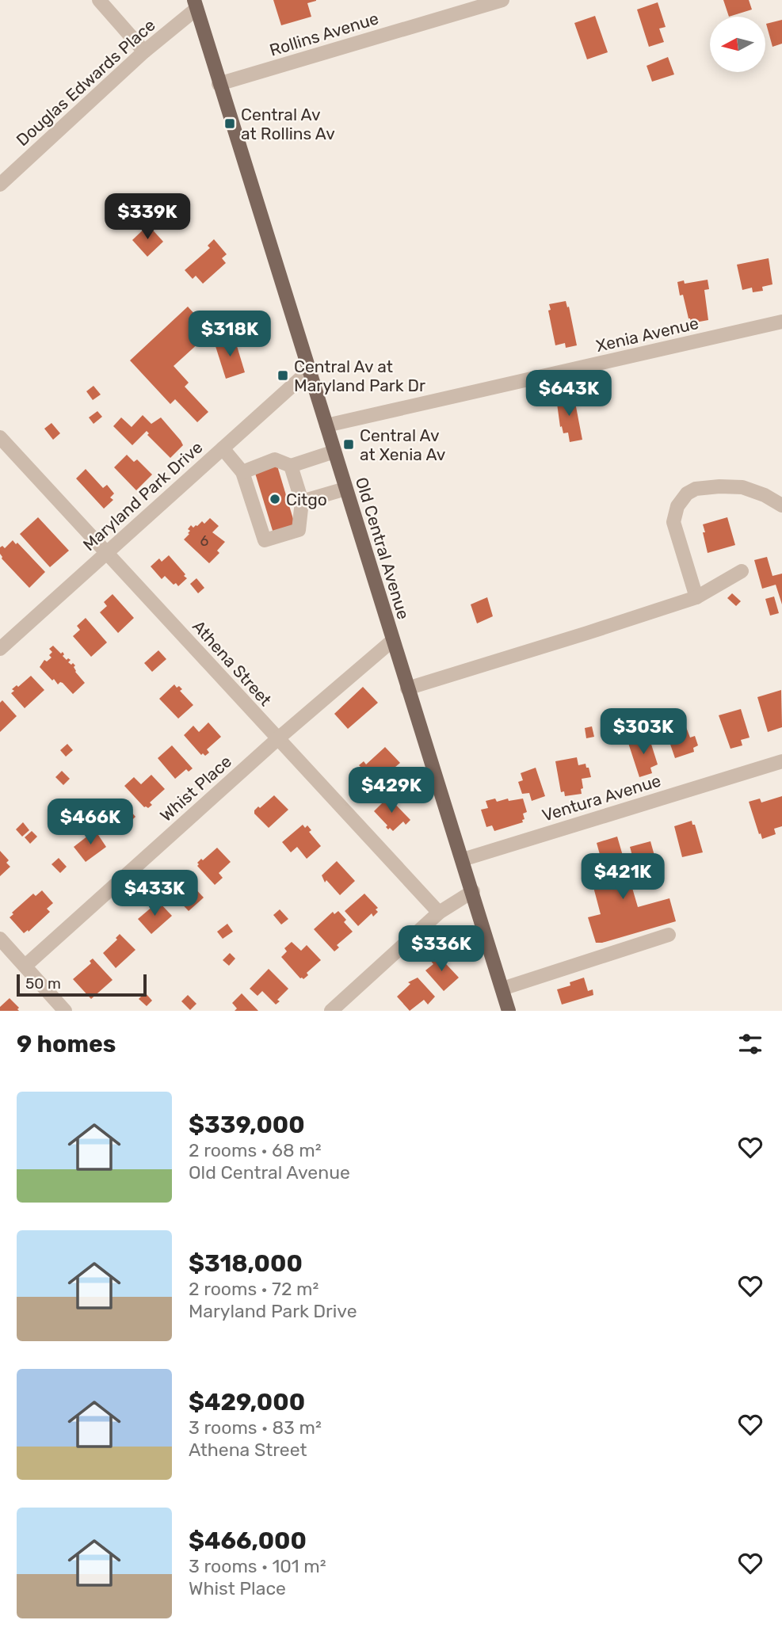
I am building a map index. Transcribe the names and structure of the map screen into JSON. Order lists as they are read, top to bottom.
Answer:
{
  "streets": {
    "main road": ["Old Central Avenue"],
    "street": [
      "Rollins Avenue",
      "Douglas Edwards Place",
      "Xenia Avenue",
      "Maryland Park Drive",
      "Athena Street",
      "Whist Place",
      "Ventura Avenue"
    ]
  },
  "crossings": [
    ["Rollins Avenue", "Old Central Avenue"],
    ["Douglas Edwards Place", "Old Central Avenue"],
    ["Xenia Avenue", "Old Central Avenue"],
    ["Maryland Park Drive", "Old Central Avenue"],
    ["Maryland Park Drive", "Athena Street"],
    ["Old Central Avenue", "Whist Place"],
    ["Old Central Avenue", "Ventura Avenue"],
    ["Athena Street", "Whist Place"]
  ],
  "places": {
    "transit": ["Central Av at Rollins Av", "Central Av at Maryland Park Dr", "Central Av at Xenia Av"],
    "other": ["Citgo"]
  },
  "house_numbers": ["6"],
  "scale_bar": "50 m",
  "north": "left",
  "page": {
    "price": [
      "$339K",
      "$318K",
      "$643K",
      "$303K",
      "$429K",
      "$466K",
      "$421K",
      "$433K",
      "$336K"
    ],
    "scale": "50 m",
    "heading": "9 homes",
    "list": [
      {
        "name": "$339,000",
        "note": "2 rooms · 68 m² · Old Central Avenue"
      },
      {
        "name": "$318,000",
        "note": "2 rooms · 72 m² · Maryland Park Drive"
      },
      {
        "name": "$429,000",
        "note": "3 rooms · 83 m² · Athena Street"
      },
      {
        "name": "$466,000",
        "note": "3 rooms · 101 m² · Whist Place"
      }
    ]
  }
}
